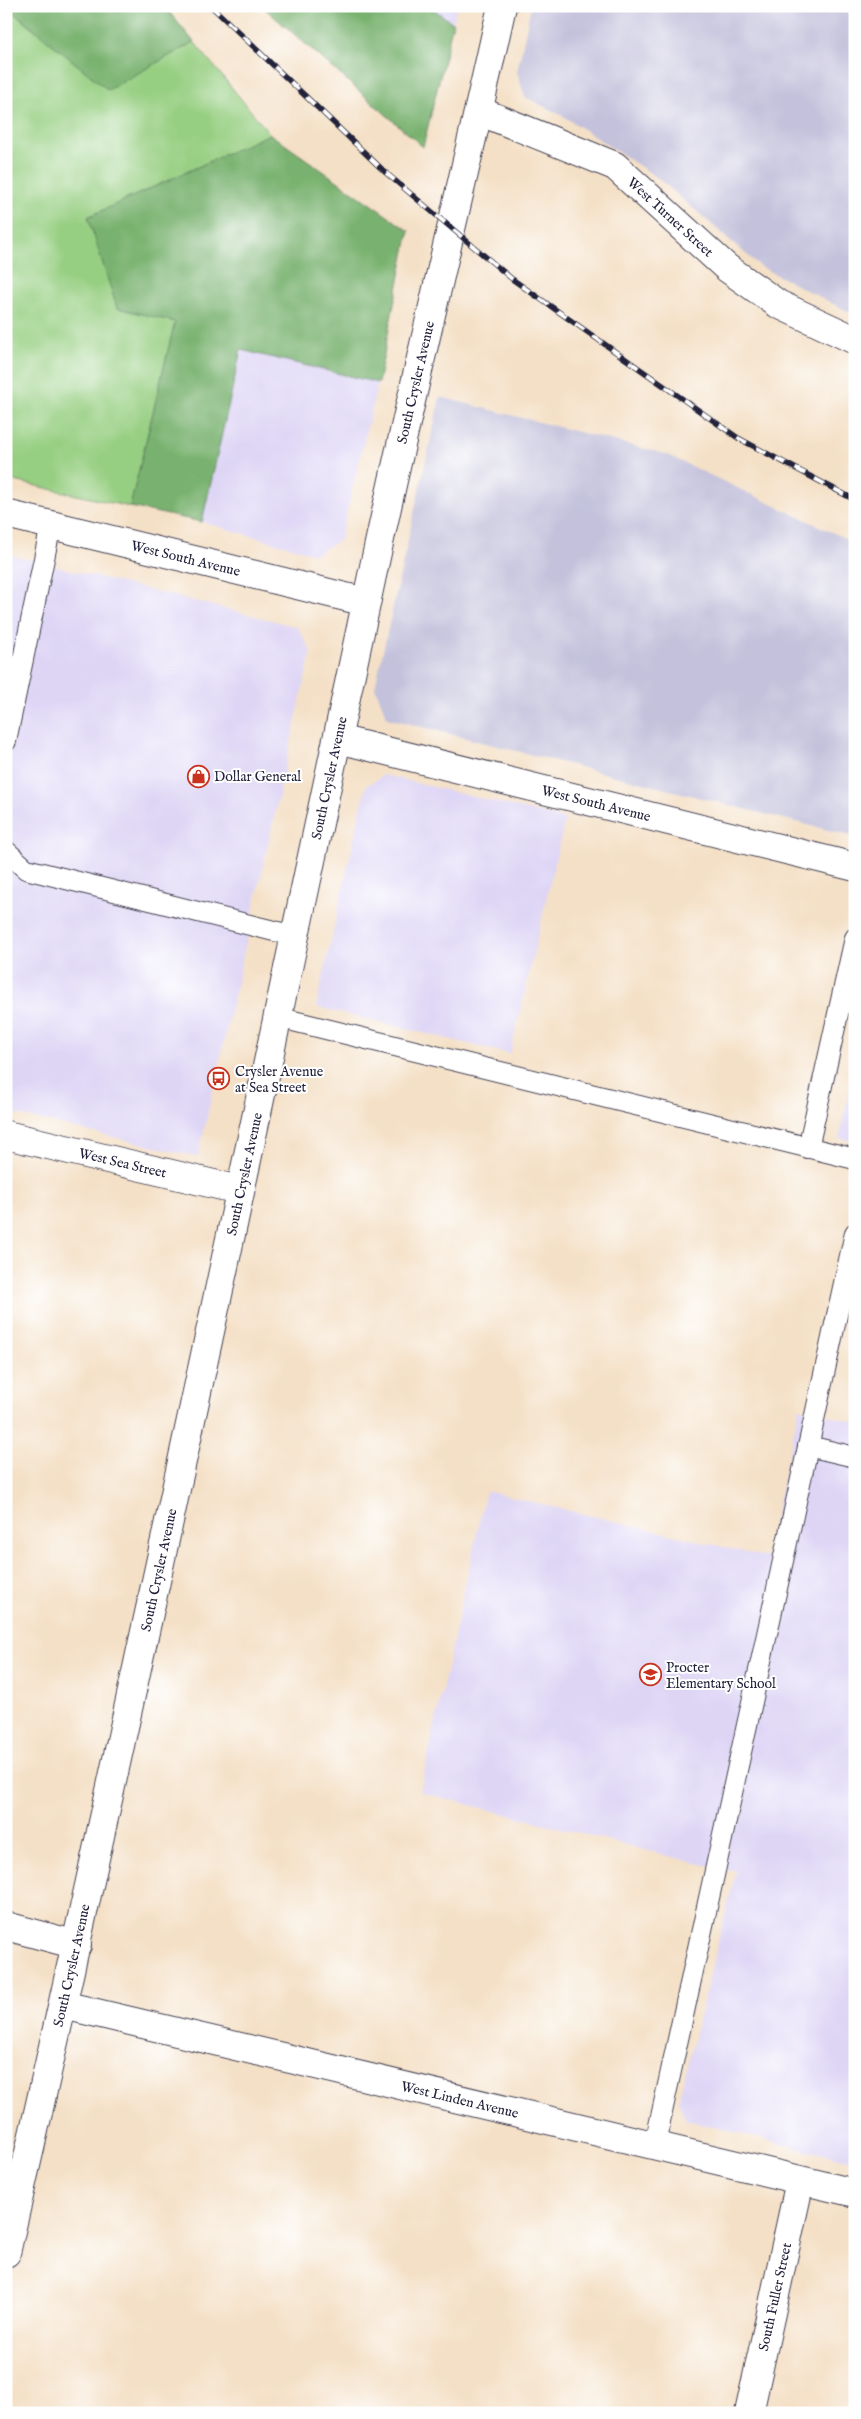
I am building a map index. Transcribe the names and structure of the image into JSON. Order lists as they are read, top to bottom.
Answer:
{
  "streets": {
    "street": [
      "West Turner Street",
      "South Crysler Avenue",
      "West South Avenue",
      "West Sea Street",
      "West Linden Avenue",
      "South Fuller Street"
    ]
  },
  "crossings": [
    ["West Turner Street", "South Crysler Avenue"],
    ["South Crysler Avenue", "West South Avenue"],
    ["South Crysler Avenue", "West Sea Street"],
    ["South Crysler Avenue", "West Linden Avenue"],
    ["West Linden Avenue", "South Fuller Street"]
  ],
  "places": {
    "shop": ["Dollar General"],
    "bus stop": ["Crysler Avenue at Sea Street"],
    "school or university": ["Procter Elementary School"]
  }
}
